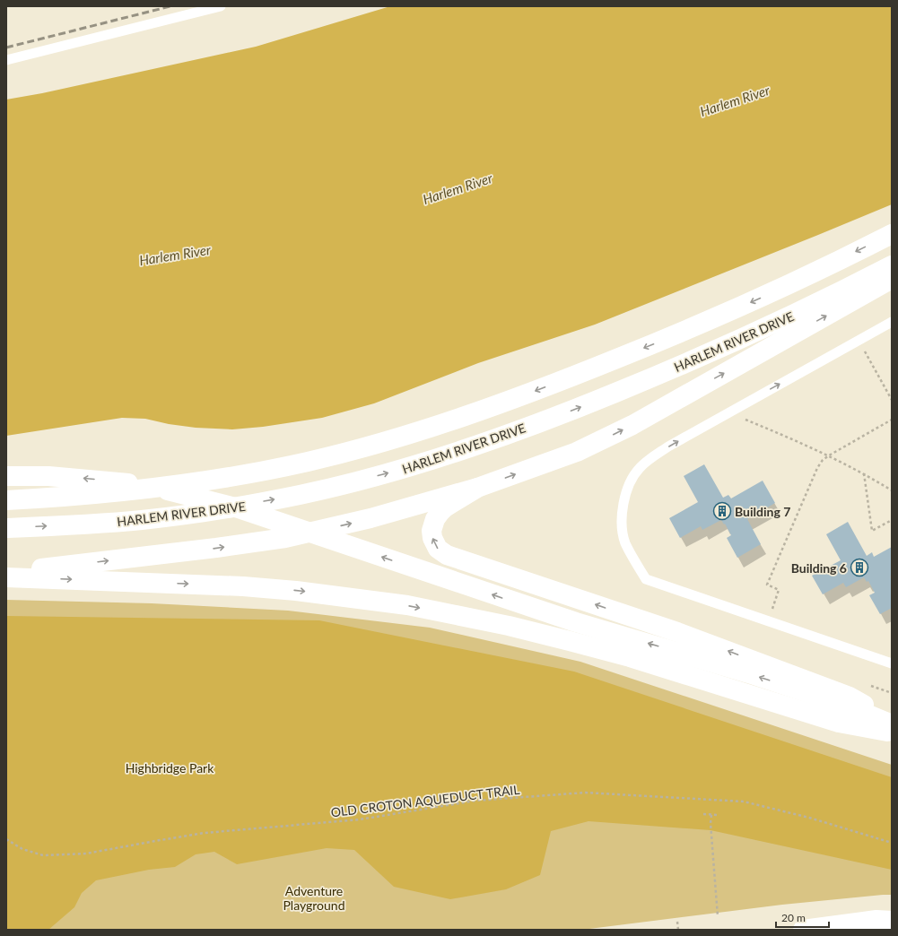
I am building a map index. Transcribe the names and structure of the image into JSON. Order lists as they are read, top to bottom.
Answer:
{
  "streets": {
    "main road": ["HARLEM RIVER DRIVE"],
    "path": ["OLD CROTON AQUEDUCT TRAIL"]
  },
  "water": ["Harlem River"],
  "parks": ["Highbridge Park", "Adventure Playground"],
  "places": {
    "building": ["Building 7", "Building 6"]
  },
  "scale_bar": "20 m"
}
